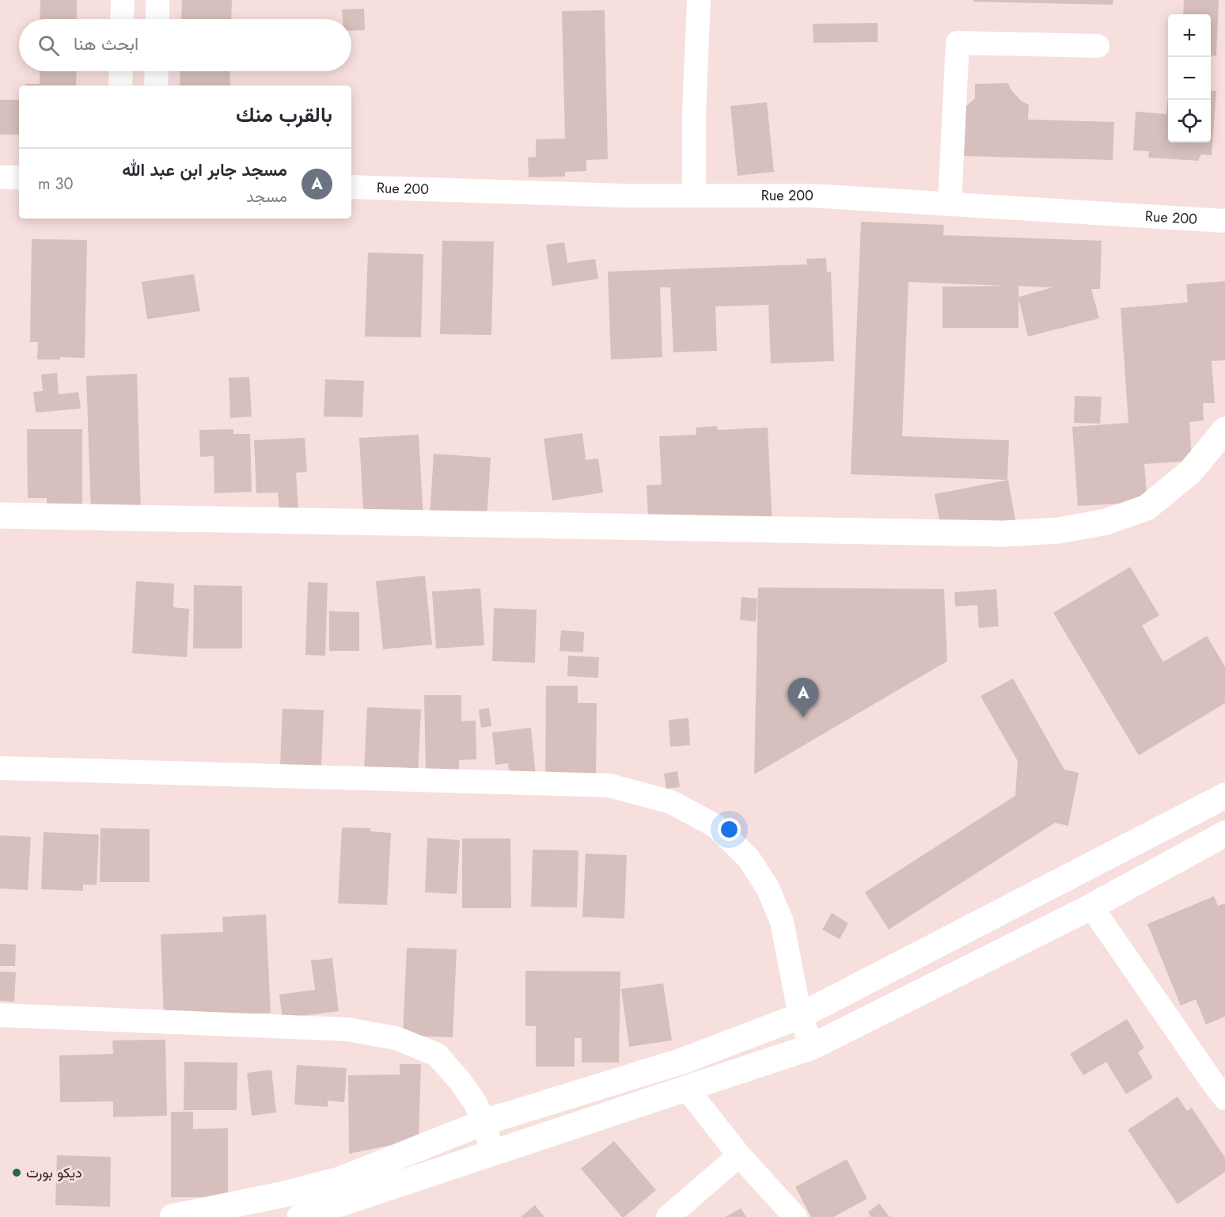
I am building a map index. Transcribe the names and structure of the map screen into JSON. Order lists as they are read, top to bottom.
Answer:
{
  "streets": {
    "street": ["Rue 200"]
  },
  "places": ["ديكو بورت"],
  "page": {
    "map_buttons": ["+", "−"],
    "search": "ابحث هنا",
    "heading": "بالقرب منك",
    "list": [
      {
        "mark": "A",
        "name": "مسجد جابر ابن عبد الله",
        "note": "مسجد",
        "value": "30 m"
      }
    ],
    "pins": "A"
  }
}
